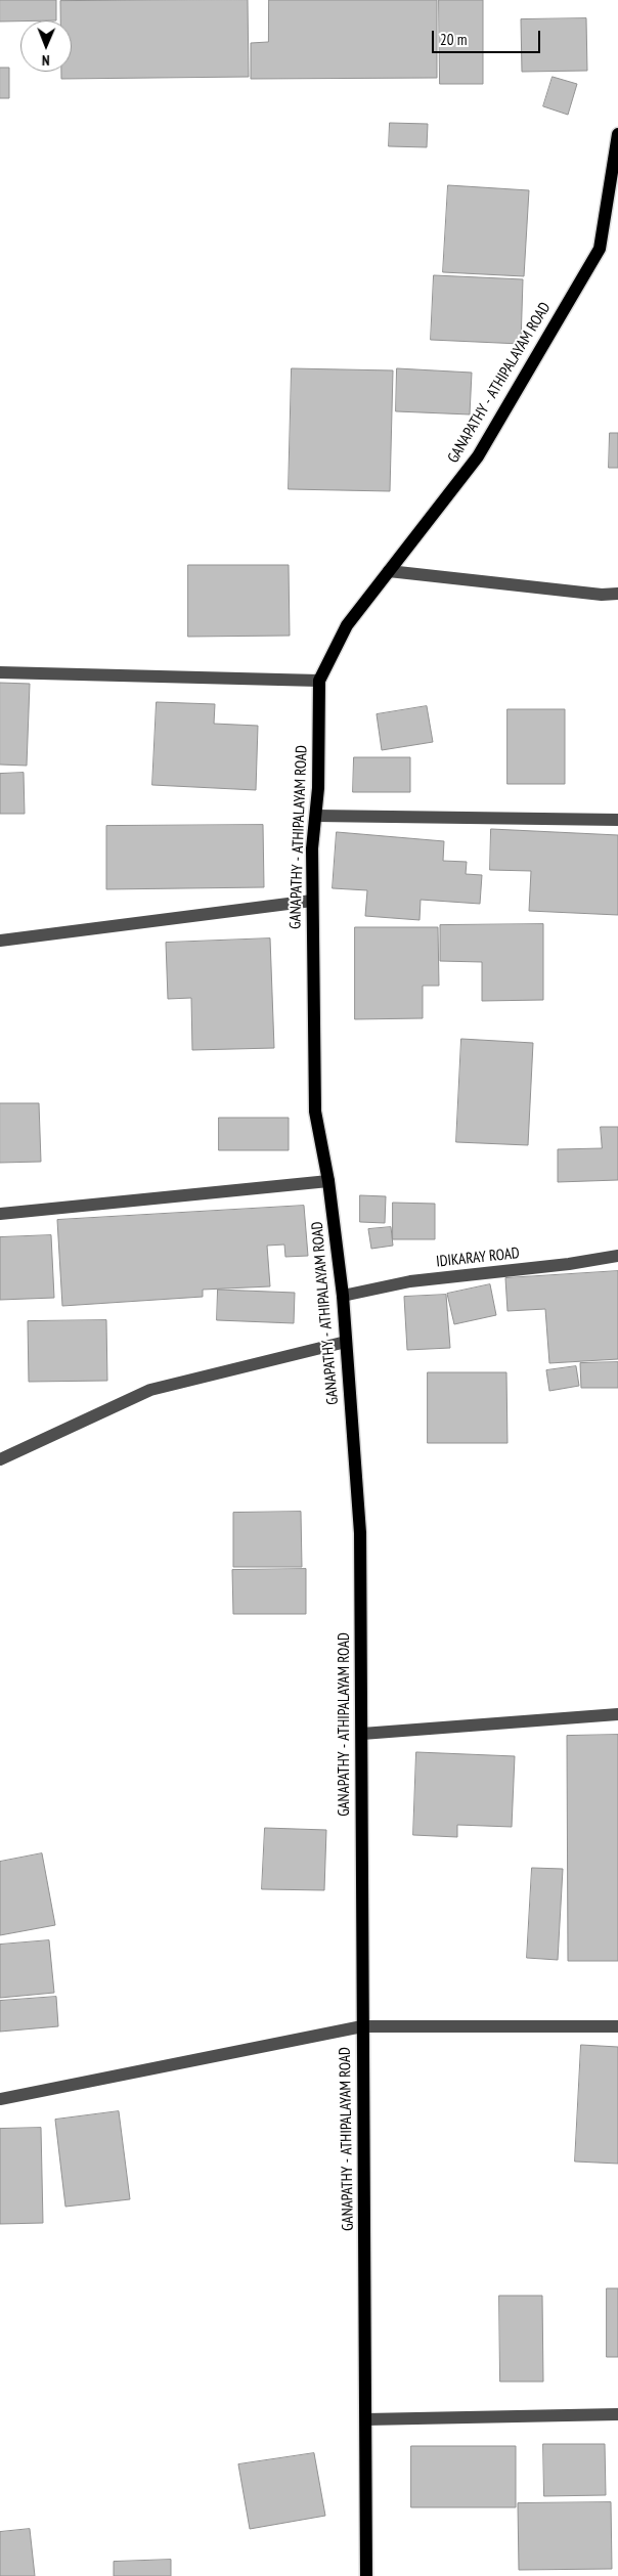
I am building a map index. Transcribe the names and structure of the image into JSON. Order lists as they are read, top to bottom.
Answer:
{
  "streets": {
    "main road": ["GANAPATHY - ATHIPALAYAM ROAD"],
    "street": ["IDIKARAY ROAD"]
  },
  "crossings": [
    ["GANAPATHY - ATHIPALAYAM ROAD", "IDIKARAY ROAD"]
  ],
  "scale_bar": "20 m",
  "north": "bottom"
}
